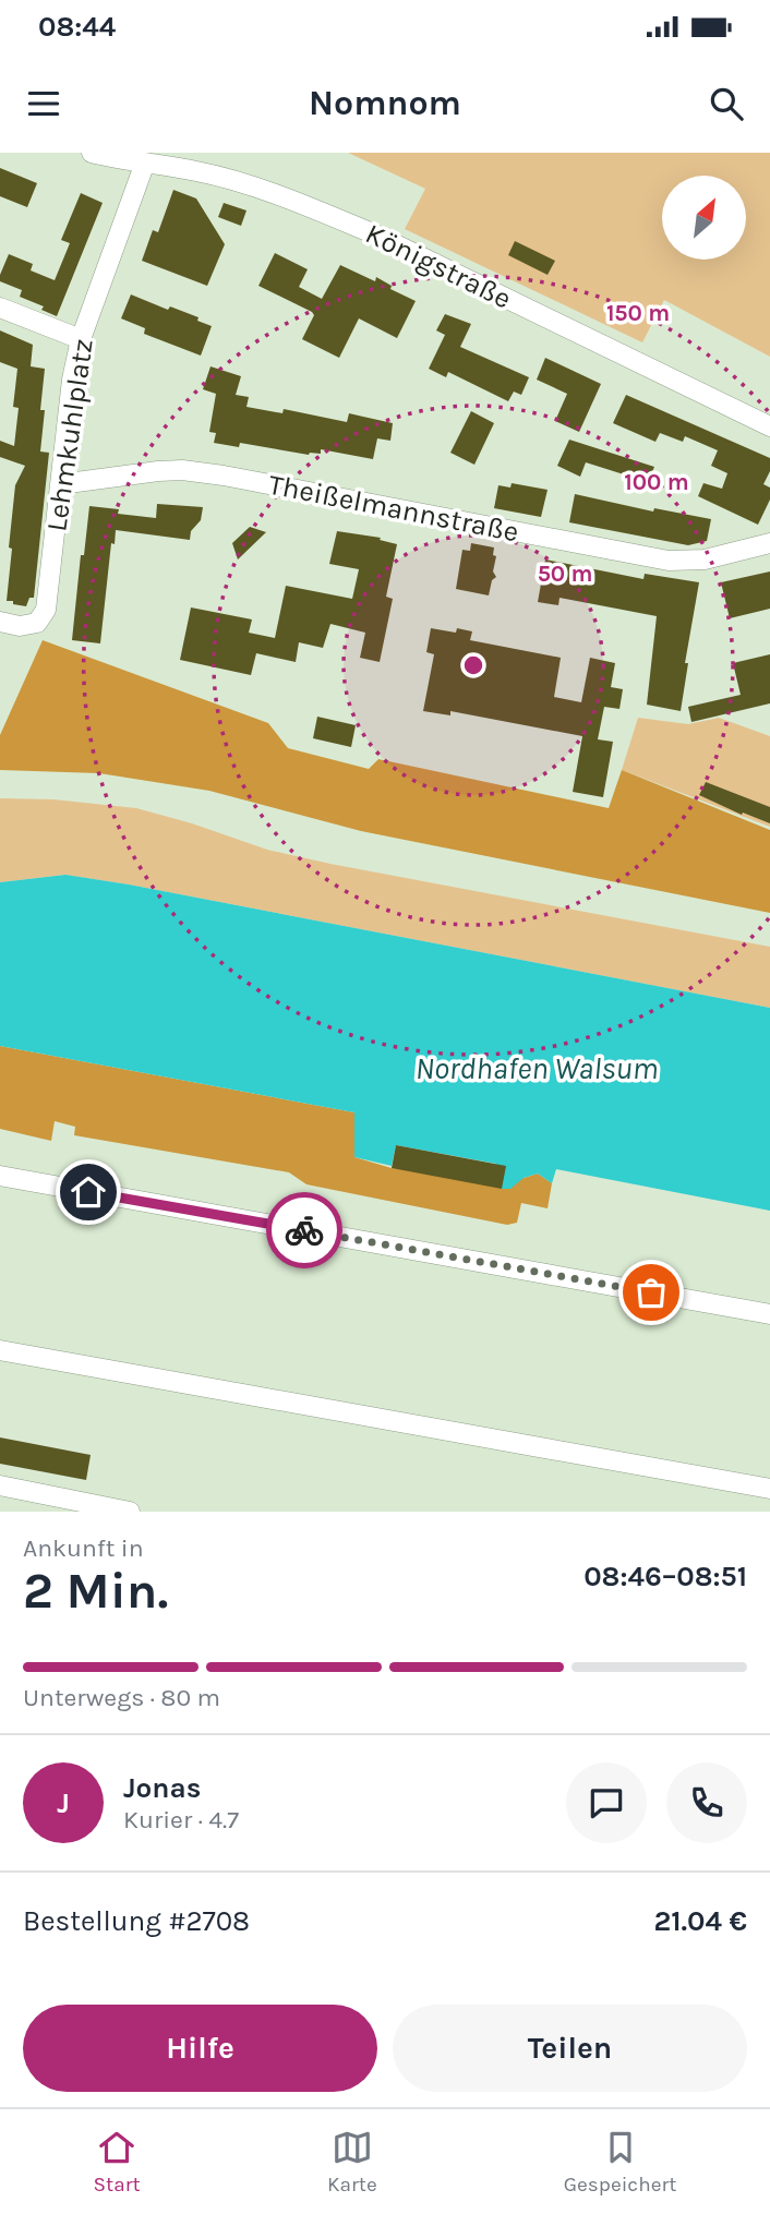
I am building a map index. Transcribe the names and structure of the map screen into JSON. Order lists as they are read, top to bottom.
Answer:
{
  "streets": {
    "street": ["Königstraße", "Lehmkuhlplatz", "Theißelmannstraße"]
  },
  "crossings": [
    ["Königstraße", "Lehmkuhlplatz"],
    ["Lehmkuhlplatz", "Theißelmannstraße"]
  ],
  "water": ["Nordhafen Walsum"],
  "north": "top right",
  "page": {
    "status": "08:44",
    "header": "Nomnom",
    "heading": ["2 Min.", "Ankunft in", "08:46–08:51"],
    "panel": [
      "Jonas",
      "Kurier · 4.7",
      "Bestellung #2708",
      "21.04 €"
    ],
    "bar": "Unterwegs · 80 m",
    "round": "J",
    "buttons": ["Hilfe", "Teilen"],
    "tabs": ["Start", "Karte", "Gespeichert"]
  },
  "rings": ["150 m", "100 m", "50 m"]
}
